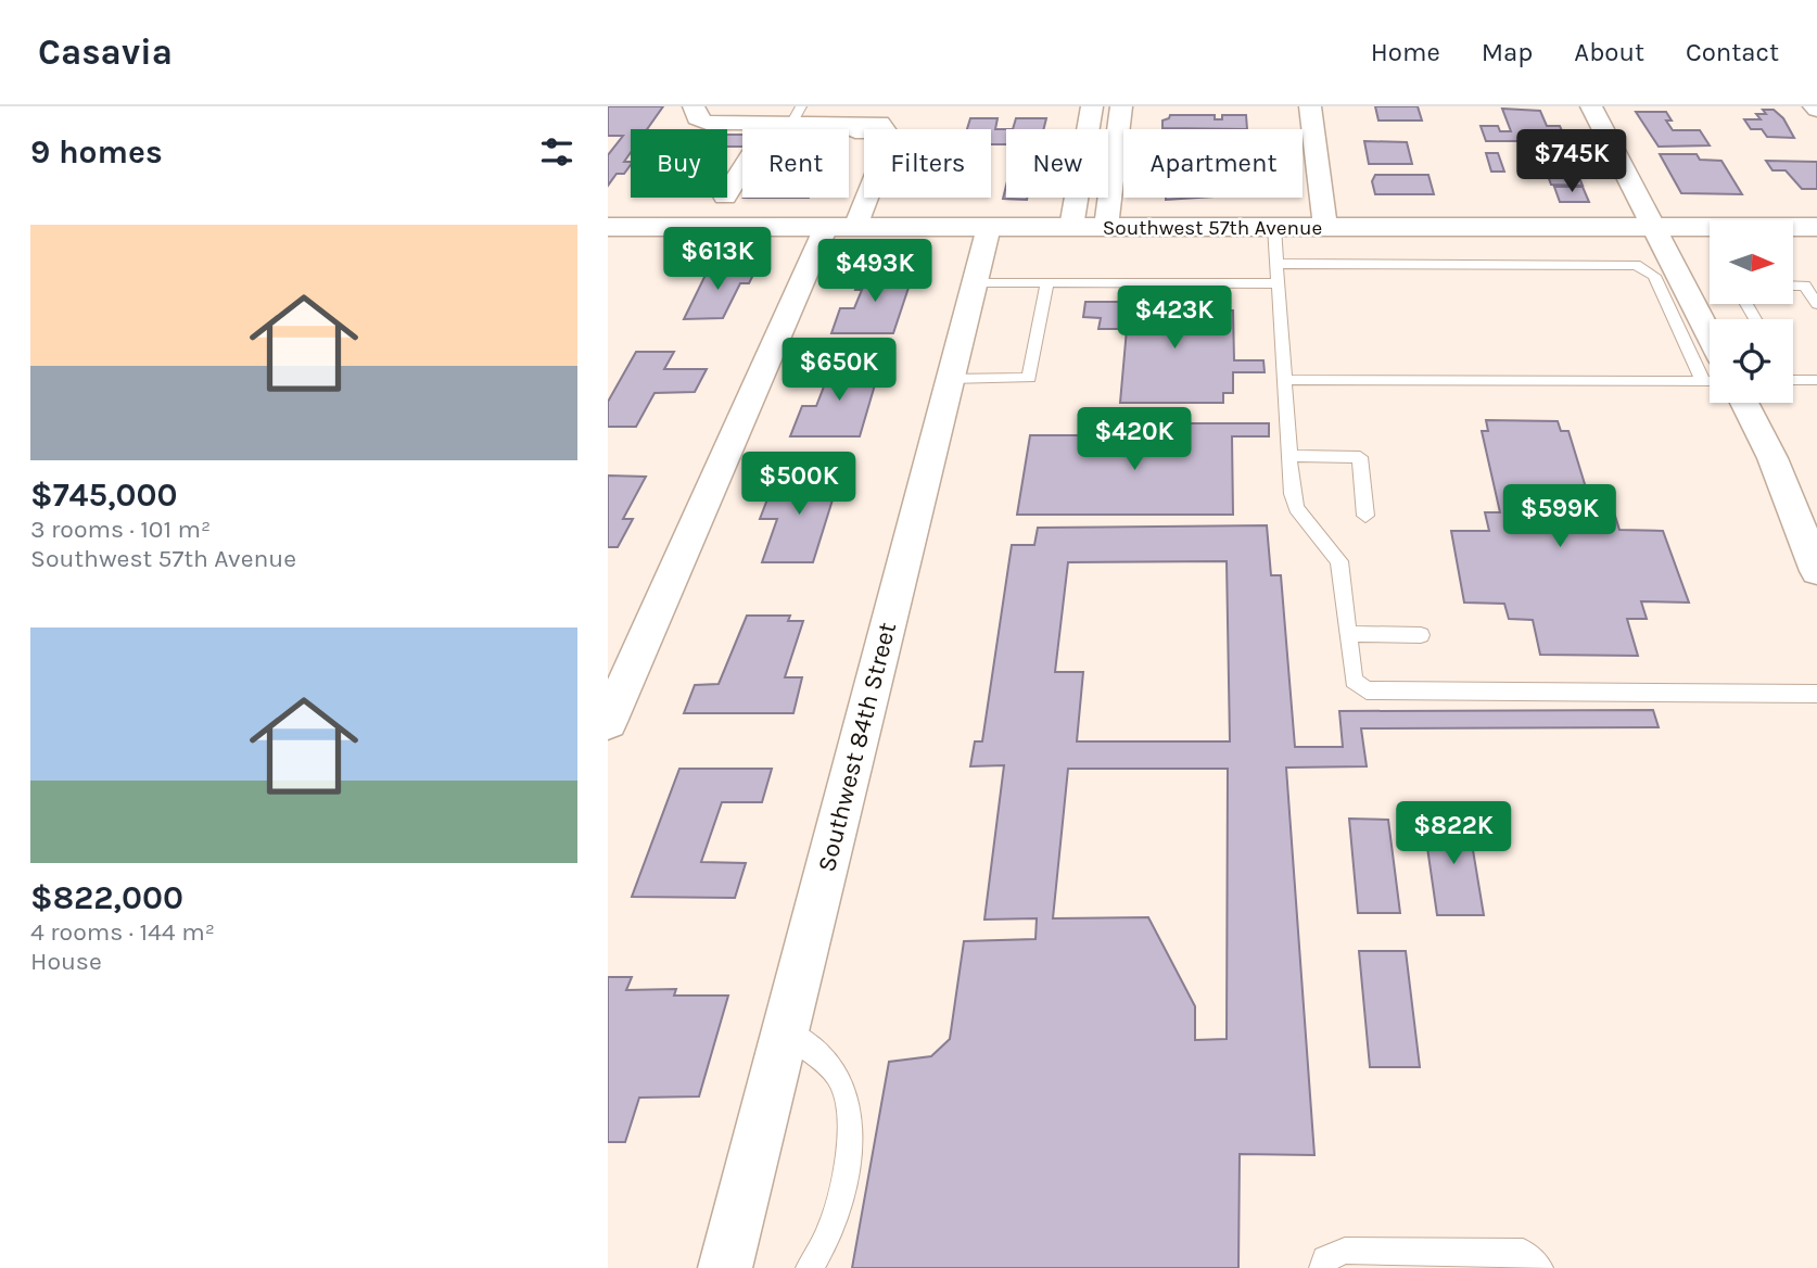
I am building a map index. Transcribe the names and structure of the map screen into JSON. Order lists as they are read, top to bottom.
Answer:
{
  "streets": {
    "main road": ["Southwest 57th Avenue"],
    "street": ["Southwest 84th Street"]
  },
  "crossings": [
    ["Southwest 57th Avenue", "Southwest 84th Street"]
  ],
  "north": "right",
  "page": {
    "header": "Casavia",
    "nav": [
      "Home",
      "Map",
      "About",
      "Contact"
    ],
    "heading": "9 homes",
    "price": [
      "$745K",
      "$613K",
      "$493K",
      "$423K",
      "$650K",
      "$420K",
      "$500K",
      "$599K",
      "$822K"
    ],
    "chip": [
      "Buy",
      "Rent",
      "Filters",
      "New",
      "Apartment"
    ],
    "list": [
      {
        "name": "$745,000",
        "note": "3 rooms · 101 m² · Southwest 57th Avenue"
      },
      {
        "name": "$822,000",
        "note": "4 rooms · 144 m² · House"
      }
    ]
  }
}
